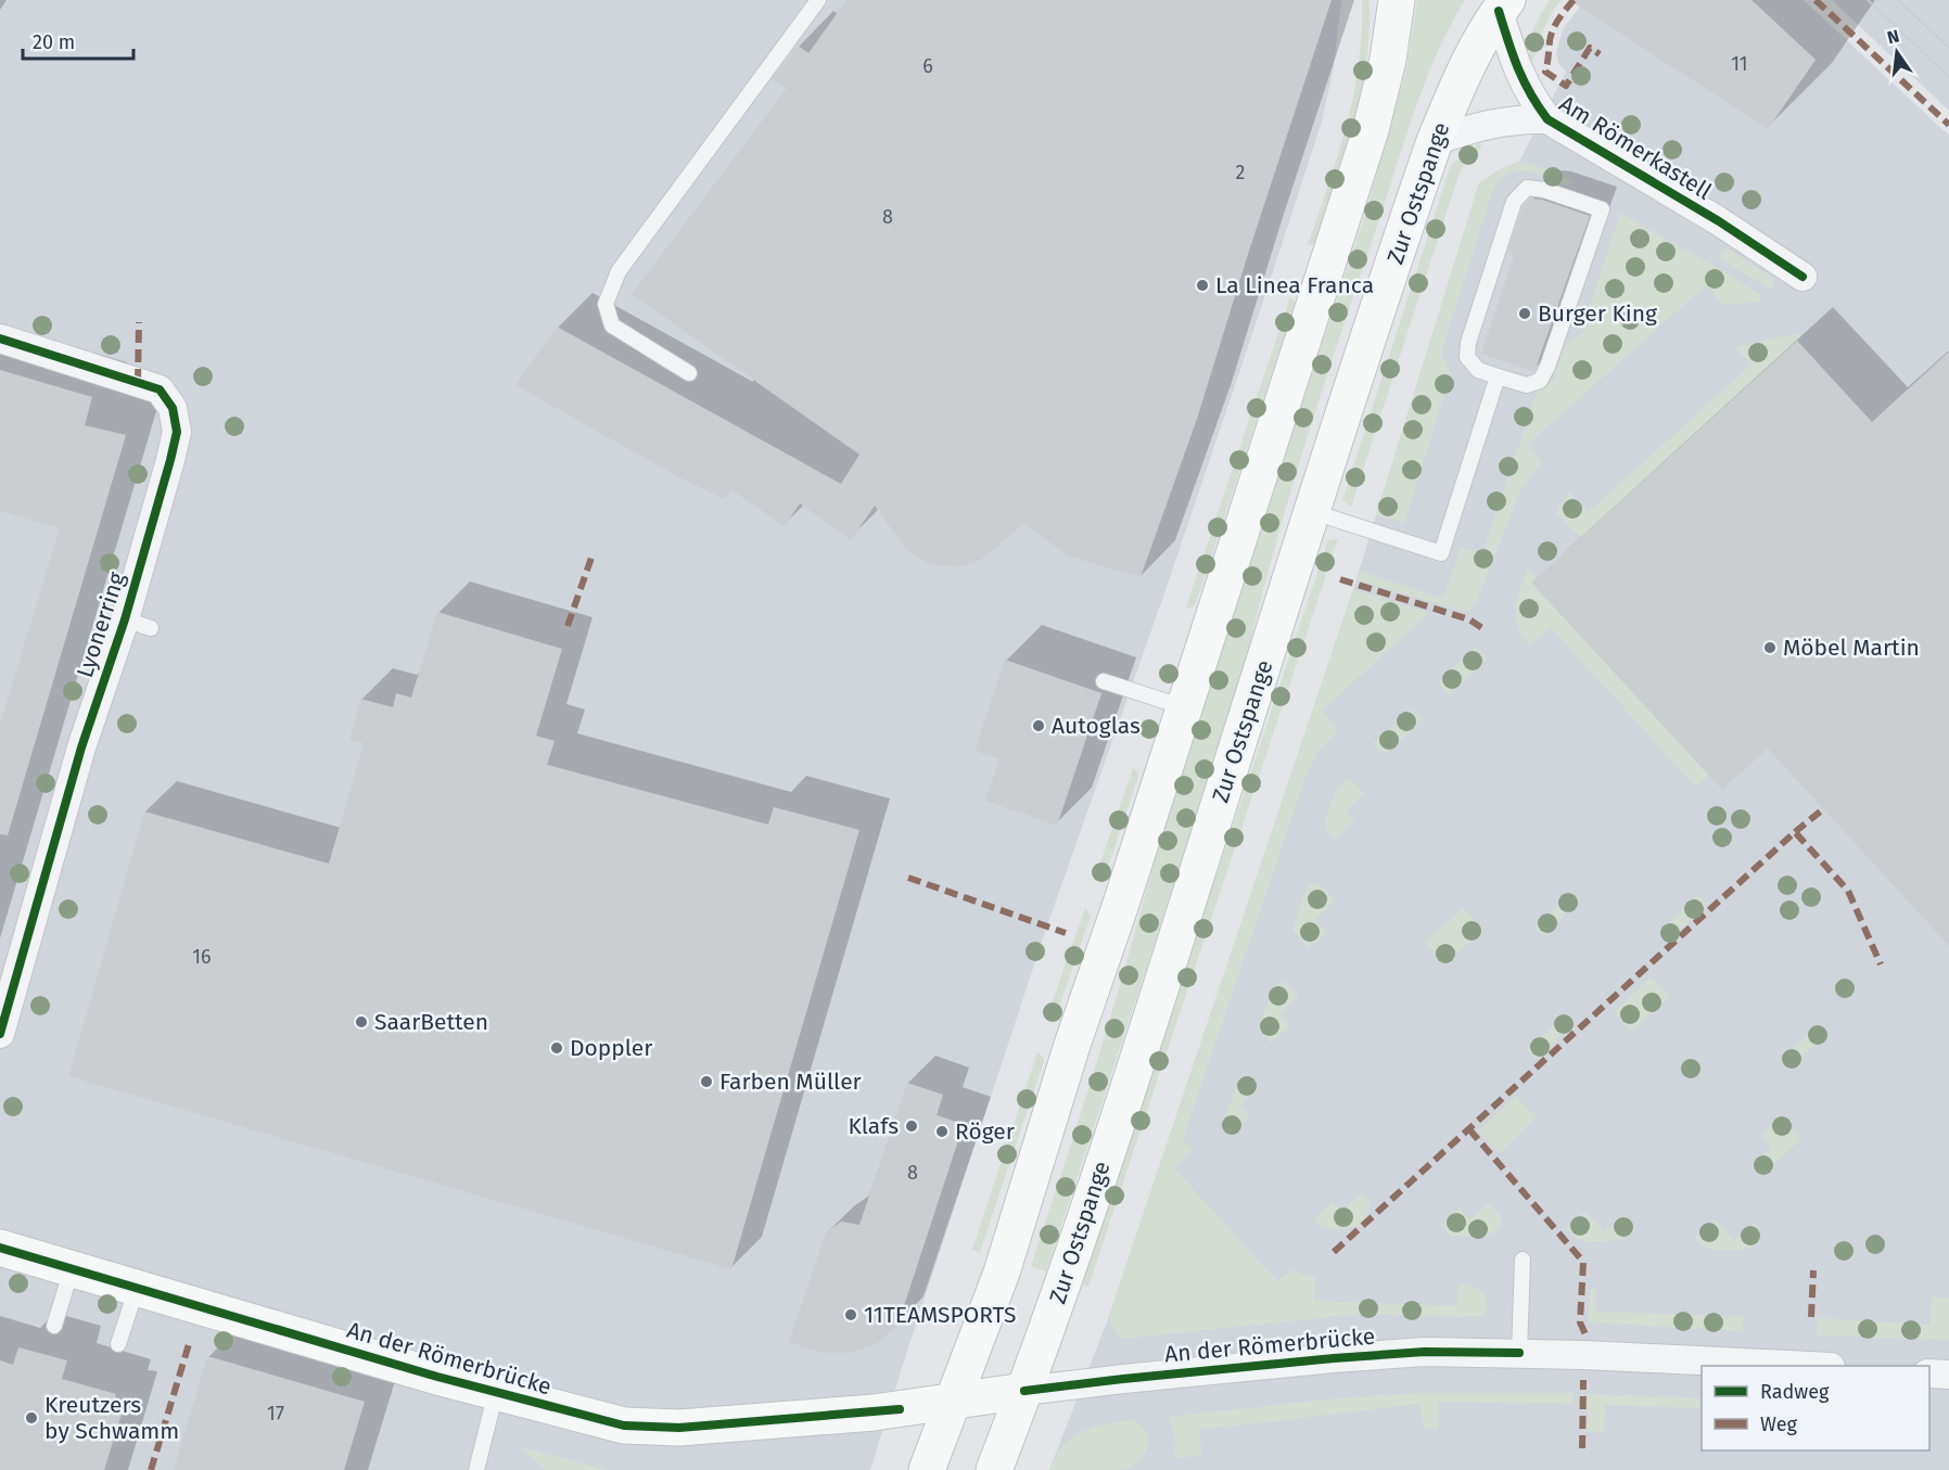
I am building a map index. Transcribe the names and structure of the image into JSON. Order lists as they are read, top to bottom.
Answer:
{
  "streets": {
    "main road": ["Zur Ostspange", "An der Römerbrücke"],
    "street": ["Am Römerkastell", "Lyonerring"]
  },
  "crossings": [
    ["Am Römerkastell", "Zur Ostspange"],
    ["Zur Ostspange", "An der Römerbrücke"]
  ],
  "places": [
    "La Linea Franca",
    "Burger King",
    "Möbel Martin",
    "Autoglas",
    "SaarBetten",
    "Doppler",
    "Farben Müller",
    "Klafs",
    "Röger",
    "11TEAMSPORTS",
    "Kreutzers by Schwamm"
  ],
  "house_numbers": [
    "11",
    "6",
    "2",
    "8",
    "16",
    "8",
    "17"
  ],
  "legend": ["Radweg", "Weg"],
  "scale_bar": "20 m",
  "north": "top"
}
